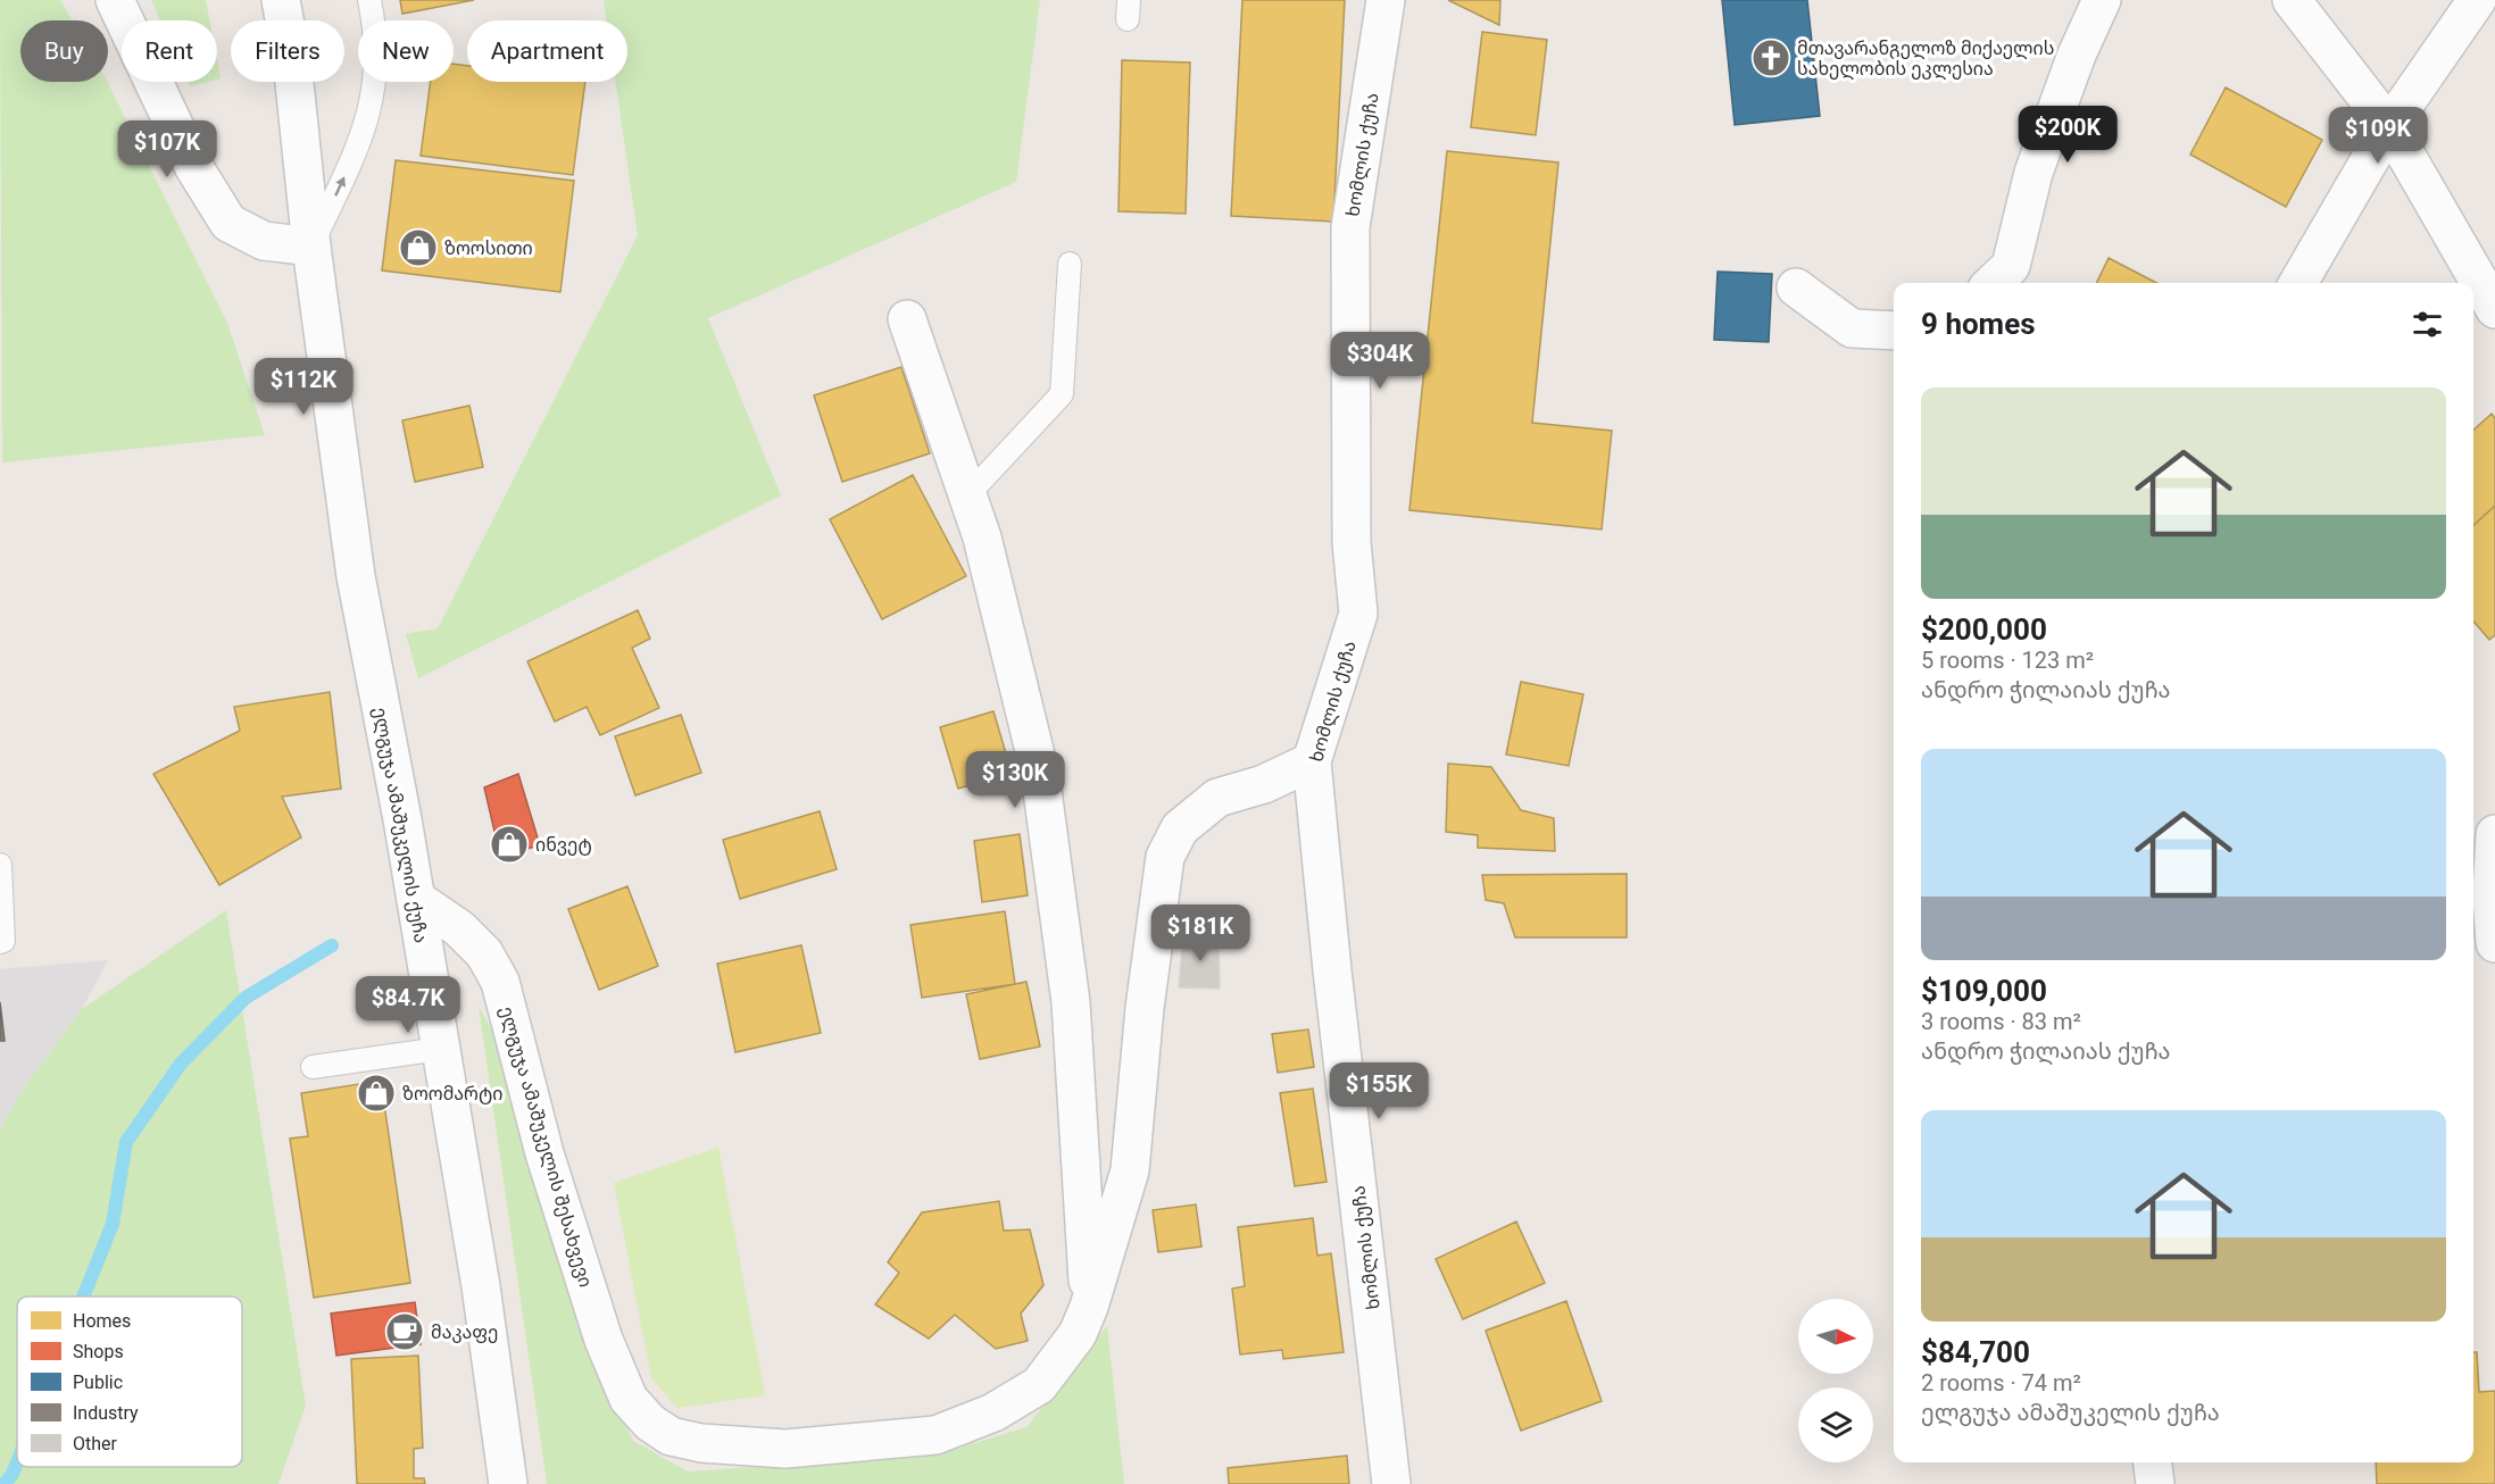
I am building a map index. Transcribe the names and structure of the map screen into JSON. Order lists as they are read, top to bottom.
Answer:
{
  "streets": {
    "street": ["ხომლის ქუჩა", "ელგუჯა ამაშუკელის ქუჩა", "ელგუჯა ამაშუკელის შესახვევი"]
  },
  "crossings": [
    ["ხომლის ქუჩა", "ელგუჯა ამაშუკელის შესახვევი"],
    ["ელგუჯა ამაშუკელის ქუჩა", "ელგუჯა ამაშუკელის შესახვევი"]
  ],
  "places": {
    "church": ["მთავარანგელოზ მიქაელის სახელობის ეკლესია"],
    "shop": ["ზოოსითი", "ინვეტ", "ზოომარტი"],
    "cafe": ["მაკაფე"]
  },
  "legend": [
    "Homes",
    "Shops",
    "Public",
    "Industry",
    "Other"
  ],
  "north": "right",
  "page": {
    "chip": [
      "Buy",
      "Rent",
      "Filters",
      "New",
      "Apartment"
    ],
    "price": [
      "$200K",
      "$109K",
      "$107K",
      "$304K",
      "$112K",
      "$130K",
      "$181K",
      "$84.7K",
      "$155K"
    ],
    "heading": "9 homes",
    "list": [
      {
        "name": "$200,000",
        "note": "5 rooms · 123 m² · ანდრო ჭილაიას ქუჩა"
      },
      {
        "name": "$109,000",
        "note": "3 rooms · 83 m² · ანდრო ჭილაიას ქუჩა"
      },
      {
        "name": "$84,700",
        "note": "2 rooms · 74 m² · ელგუჯა ამაშუკელის ქუჩა"
      }
    ]
  }
}
